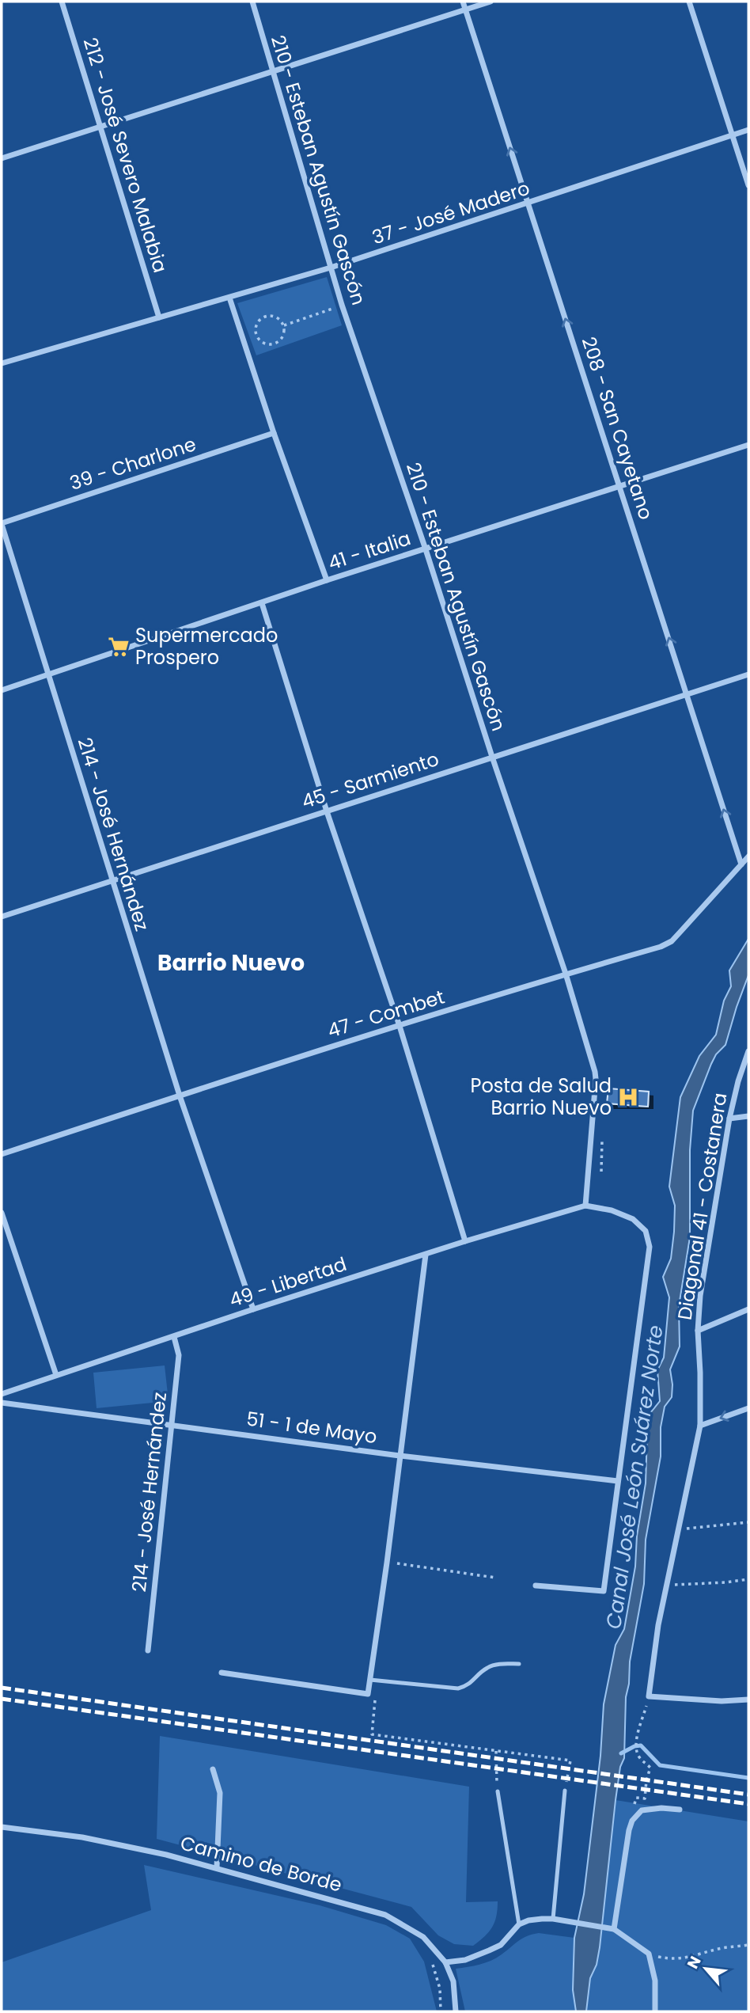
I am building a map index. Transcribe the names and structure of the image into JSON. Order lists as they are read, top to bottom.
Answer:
{
  "streets": {
    "street": [
      "212 - José Severo Malabia",
      "210 - Esteban Agustín Gascón",
      "37 - José Madero",
      "208 - San Cayetano",
      "39 - Charlone",
      "41 - Italia",
      "45 - Sarmiento",
      "214 - José Hernández",
      "47 - Combet",
      "Diagonal 41 - Costanera",
      "49 - Libertad",
      "51 - 1 de Mayo",
      "Camino de Borde"
    ]
  },
  "crossings": [
    ["212 - José Severo Malabia", "37 - José Madero"],
    ["210 - Esteban Agustín Gascón", "37 - José Madero"],
    ["210 - Esteban Agustín Gascón", "41 - Italia"],
    ["210 - Esteban Agustín Gascón", "45 - Sarmiento"],
    ["210 - Esteban Agustín Gascón", "47 - Combet"],
    ["210 - Esteban Agustín Gascón", "49 - Libertad"],
    ["37 - José Madero", "208 - San Cayetano"],
    ["208 - San Cayetano", "41 - Italia"],
    ["208 - San Cayetano", "45 - Sarmiento"],
    ["208 - San Cayetano", "47 - Combet"],
    ["39 - Charlone", "214 - José Hernández"],
    ["41 - Italia", "214 - José Hernández"],
    ["45 - Sarmiento", "214 - José Hernández"],
    ["214 - José Hernández", "47 - Combet"],
    ["214 - José Hernández", "49 - Libertad"],
    ["214 - José Hernández", "51 - 1 de Mayo"]
  ],
  "one_way": ["208 - San Cayetano"],
  "districts": ["Barrio Nuevo"],
  "water": ["Canal José León Suárez Norte"],
  "places": {
    "supermarket": ["Supermercado Prospero"],
    "hospital": ["Posta de Salud Barrio Nuevo"]
  },
  "north": "top left"
}
